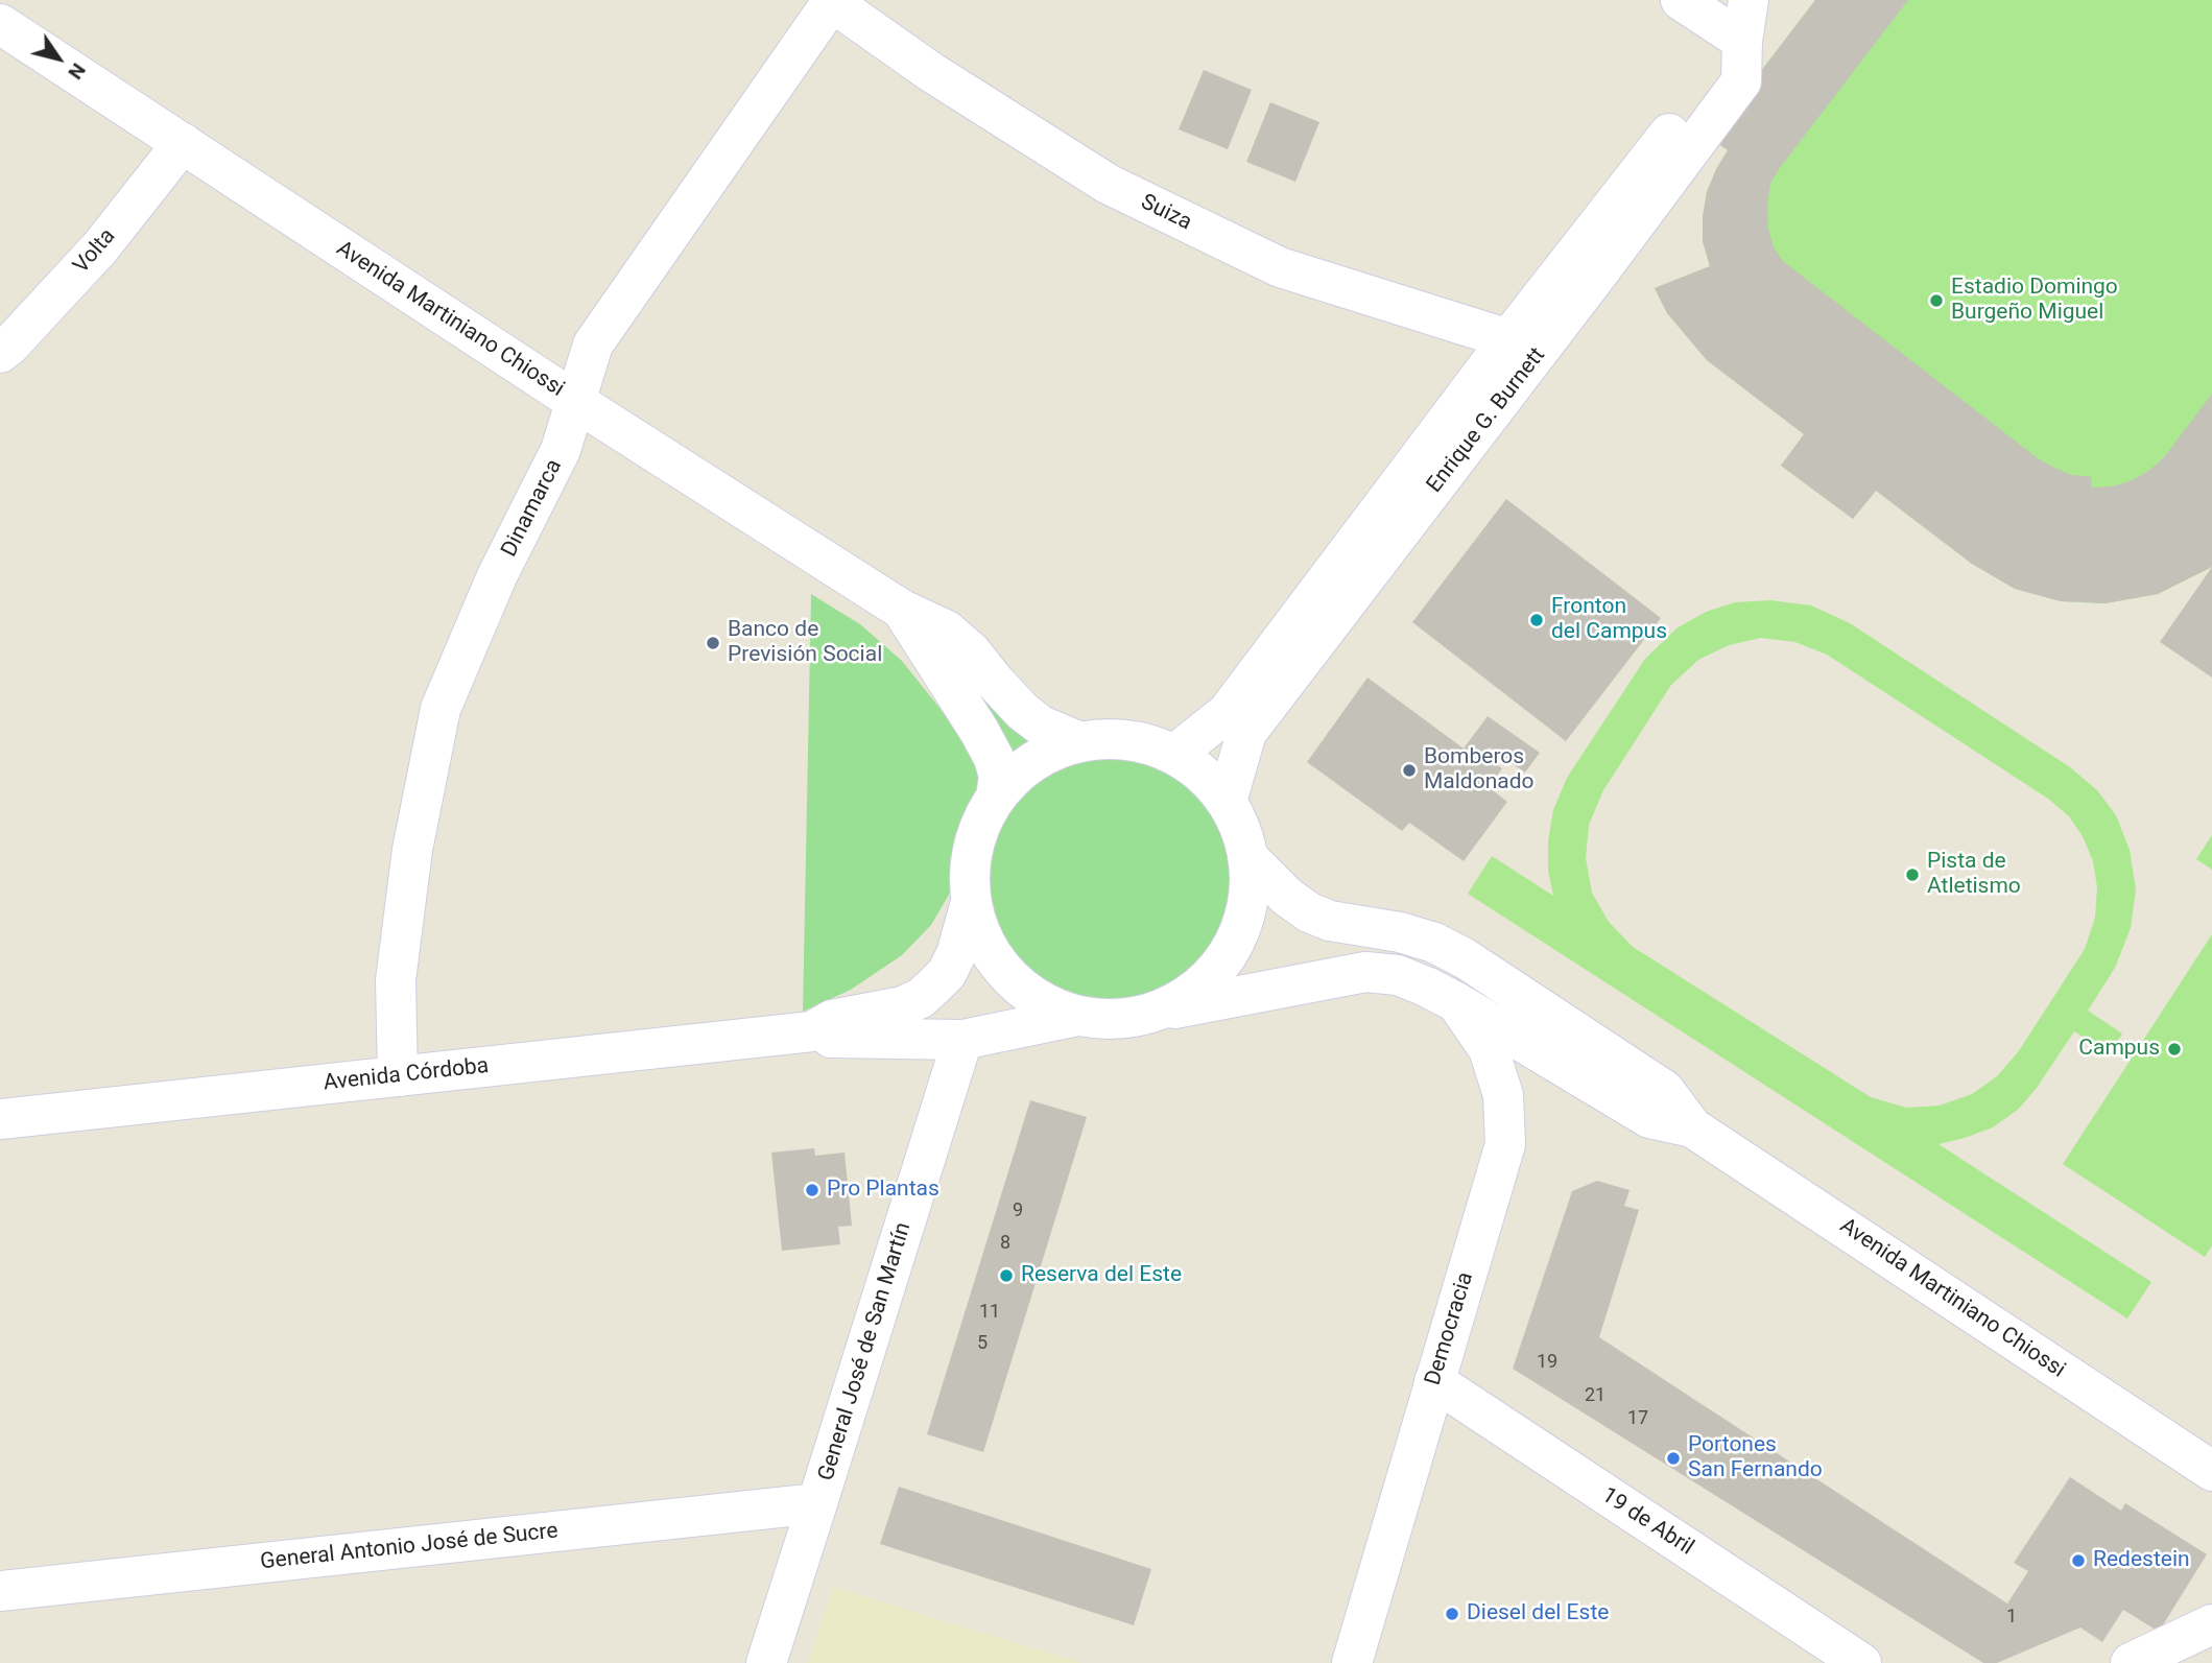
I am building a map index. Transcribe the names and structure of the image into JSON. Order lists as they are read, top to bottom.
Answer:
{
  "streets": {
    "street": [
      "Suiza",
      "Volta",
      "Avenida Martiniano Chiossi",
      "Enrique G. Burnett",
      "Dinamarca",
      "Avenida Córdoba",
      "Democracia",
      "General José de San Martín",
      "19 de Abril",
      "General Antonio José de Sucre"
    ]
  },
  "crossings": [
    ["Suiza", "Enrique G. Burnett"],
    ["Suiza", "Dinamarca"],
    ["Volta", "Avenida Martiniano Chiossi"],
    ["Avenida Martiniano Chiossi", "Dinamarca"],
    ["Avenida Martiniano Chiossi", "Democracia"],
    ["Dinamarca", "Avenida Córdoba"],
    ["Avenida Córdoba", "General José de San Martín"],
    ["Democracia", "19 de Abril"],
    ["General José de San Martín", "General Antonio José de Sucre"]
  ],
  "places": [
    "Estadio Domingo Burgeño Miguel",
    "Fronton del Campus",
    "Banco de Previsión Social",
    "Bomberos Maldonado",
    "Pista de Atletismo",
    "Campus",
    "Pro Plantas",
    "Reserva del Este",
    "Portones San Fernando",
    "Redestein",
    "Diesel del Este"
  ],
  "house_numbers": [
    "9",
    "8",
    "11",
    "5",
    "19",
    "21",
    "17",
    "1"
  ],
  "north": "bottom right"
}
